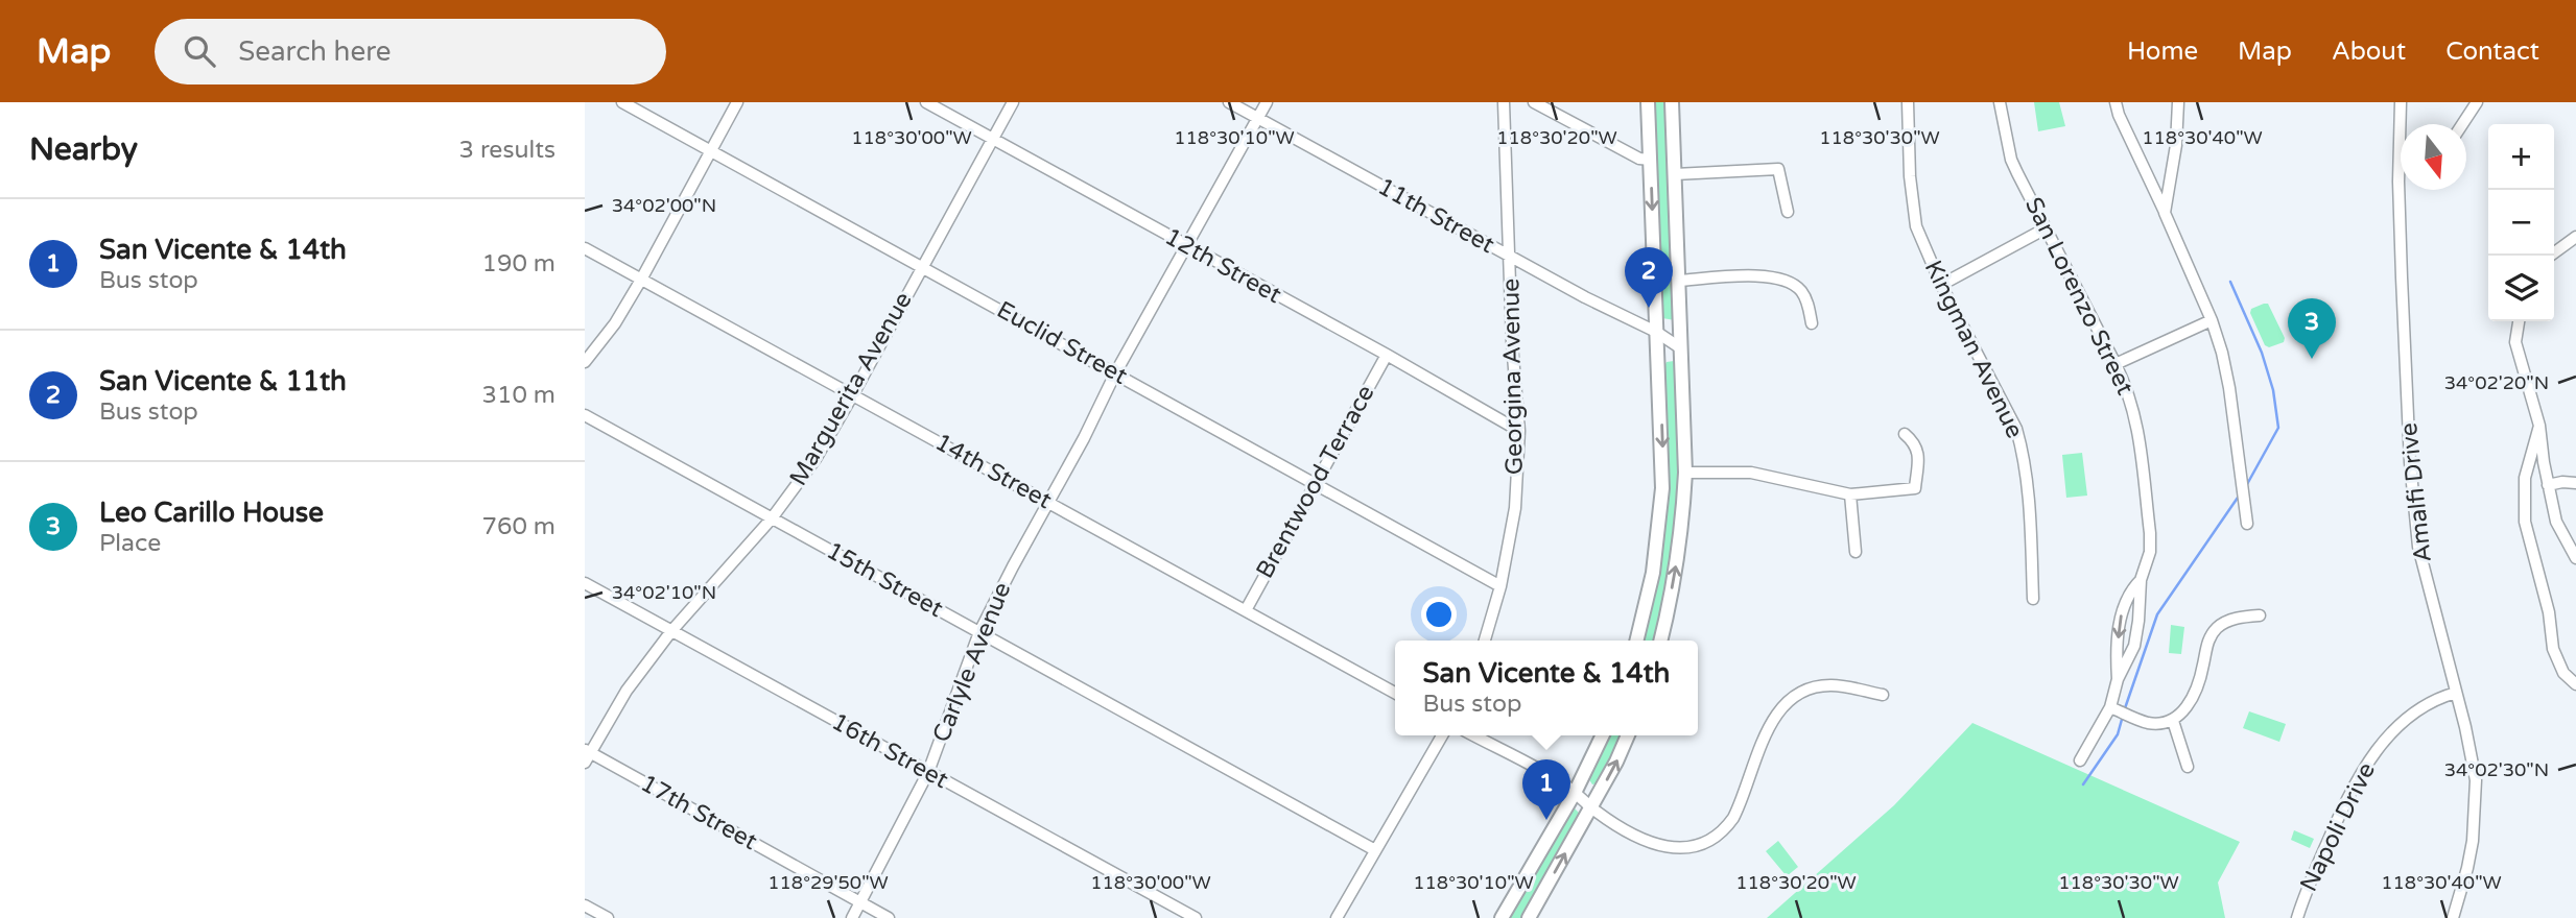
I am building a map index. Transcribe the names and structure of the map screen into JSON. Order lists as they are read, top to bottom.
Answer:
{
  "streets": {
    "street": [
      "11th Street",
      "12th Street",
      "San Lorenzo Street",
      "Euclid Street",
      "Kingman Avenue",
      "Georgina Avenue",
      "Marguerita Avenue",
      "14th Street",
      "Brentwood Terrace",
      "Amalfi Drive",
      "15th Street",
      "Carlyle Avenue",
      "16th Street",
      "17th Street",
      "Napoli Drive"
    ]
  },
  "crossings": [
    ["11th Street", "Georgina Avenue"],
    ["11th Street", "Carlyle Avenue"],
    ["12th Street", "Georgina Avenue"],
    ["12th Street", "Marguerita Avenue"],
    ["12th Street", "Brentwood Terrace"],
    ["12th Street", "Carlyle Avenue"],
    ["Euclid Street", "Georgina Avenue"],
    ["Euclid Street", "Marguerita Avenue"],
    ["Euclid Street", "Brentwood Terrace"],
    ["Euclid Street", "Carlyle Avenue"],
    ["Marguerita Avenue", "14th Street"],
    ["Marguerita Avenue", "15th Street"],
    ["Marguerita Avenue", "16th Street"],
    ["Marguerita Avenue", "17th Street"],
    ["14th Street", "Brentwood Terrace"],
    ["14th Street", "Carlyle Avenue"],
    ["Amalfi Drive", "Napoli Drive"],
    ["15th Street", "Carlyle Avenue"],
    ["Carlyle Avenue", "16th Street"],
    ["Carlyle Avenue", "17th Street"]
  ],
  "north": "bottom",
  "page": {
    "header": "Map",
    "search": "Search here",
    "nav": [
      "Home",
      "Map",
      "About",
      "Contact"
    ],
    "heading": ["Nearby", "3 results"],
    "map_buttons": ["+", "−"],
    "list": [
      {
        "mark": "1",
        "name": "San Vicente & 14th",
        "note": "Bus stop",
        "value": "190 m"
      },
      {
        "mark": "2",
        "name": "San Vicente & 11th",
        "note": "Bus stop",
        "value": "310 m"
      },
      {
        "mark": "3",
        "name": "Leo Carillo House",
        "note": "Place",
        "value": "760 m"
      }
    ],
    "pins": ["2", "3", "1"],
    "popup": ["San Vicente & 14th", "Bus stop"]
  },
  "coordinates": [
    "118°30'00\"W",
    "118°30'10\"W",
    "118°30'20\"W",
    "118°30'30\"W",
    "118°30'40\"W",
    "34°02'00\"N",
    "34°02'20\"N",
    "34°02'10\"N",
    "34°02'30\"N",
    "118°29'50\"W"
  ]
}
